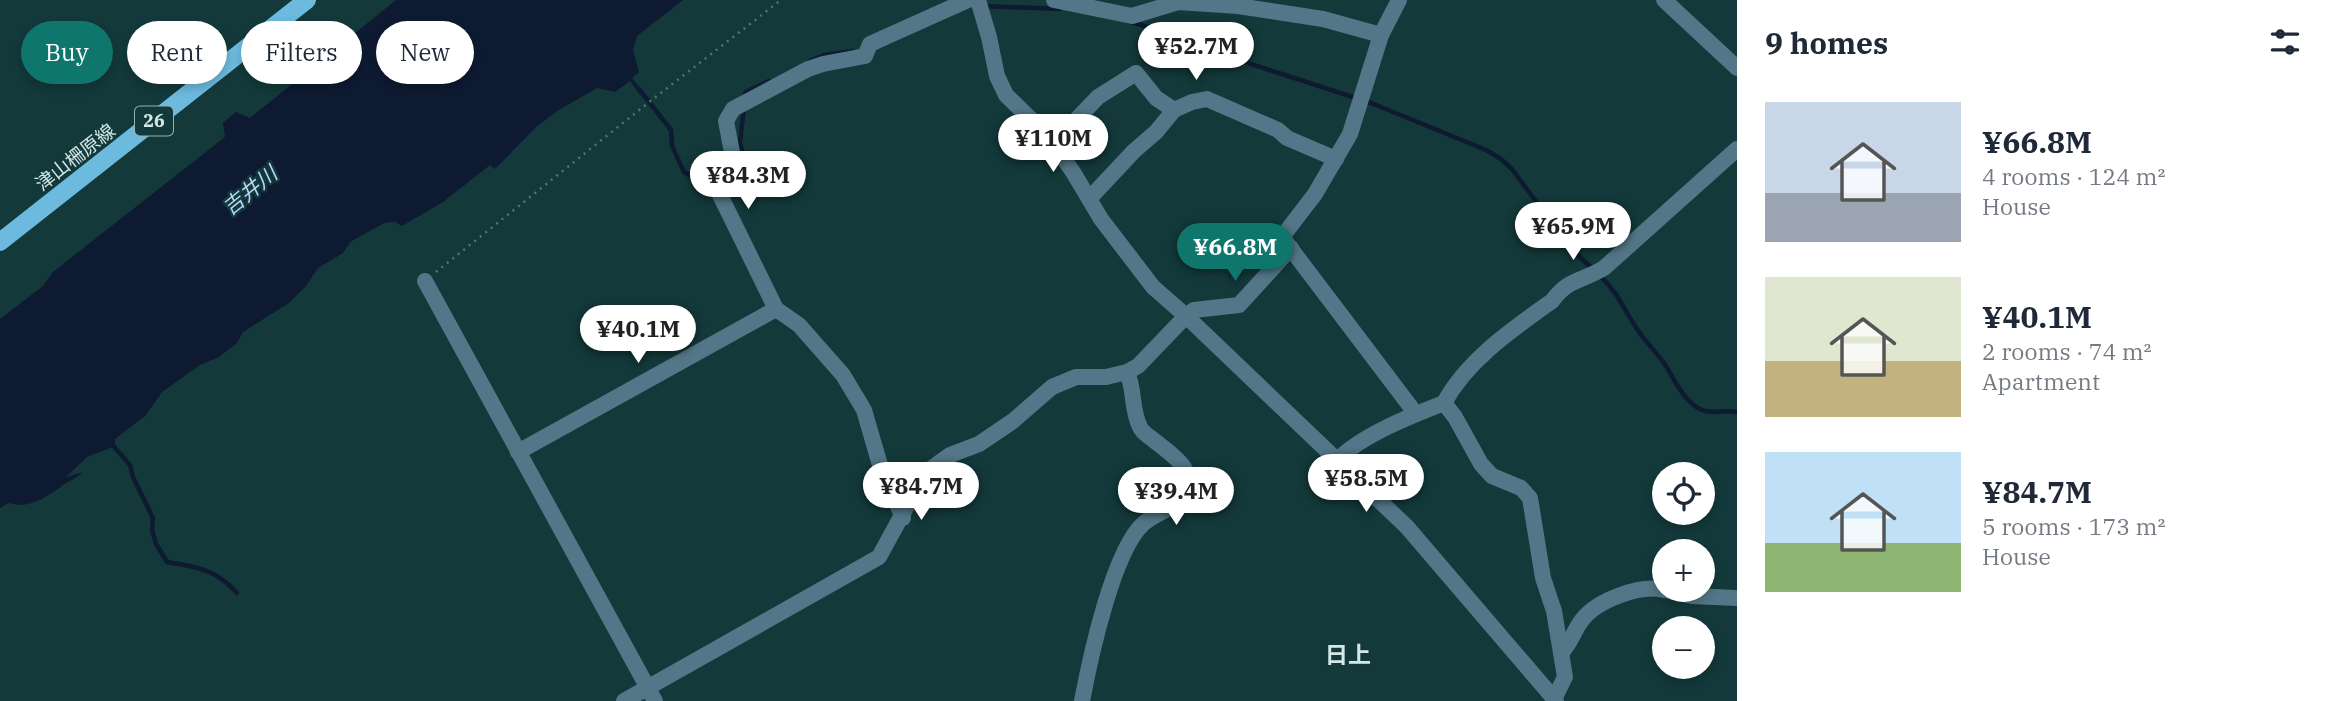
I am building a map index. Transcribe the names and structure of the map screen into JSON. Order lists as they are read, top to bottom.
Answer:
{
  "streets": {
    "main road": ["26", "津山柵原線"]
  },
  "districts": ["日上"],
  "water": ["吉井川"],
  "page": {
    "heading": "9 homes",
    "chip": [
      "Buy",
      "Rent",
      "Filters",
      "New"
    ],
    "price": [
      "¥52.7M",
      "¥110M",
      "¥84.3M",
      "¥65.9M",
      "¥66.8M",
      "¥40.1M",
      "¥58.5M",
      "¥84.7M",
      "¥39.4M"
    ],
    "list": [
      {
        "name": "¥66.8M",
        "note": "4 rooms · 124 m² · House"
      },
      {
        "name": "¥40.1M",
        "note": "2 rooms · 74 m² · Apartment"
      },
      {
        "name": "¥84.7M",
        "note": "5 rooms · 173 m² · House"
      }
    ],
    "map_buttons": ["+", "−"]
  }
}
